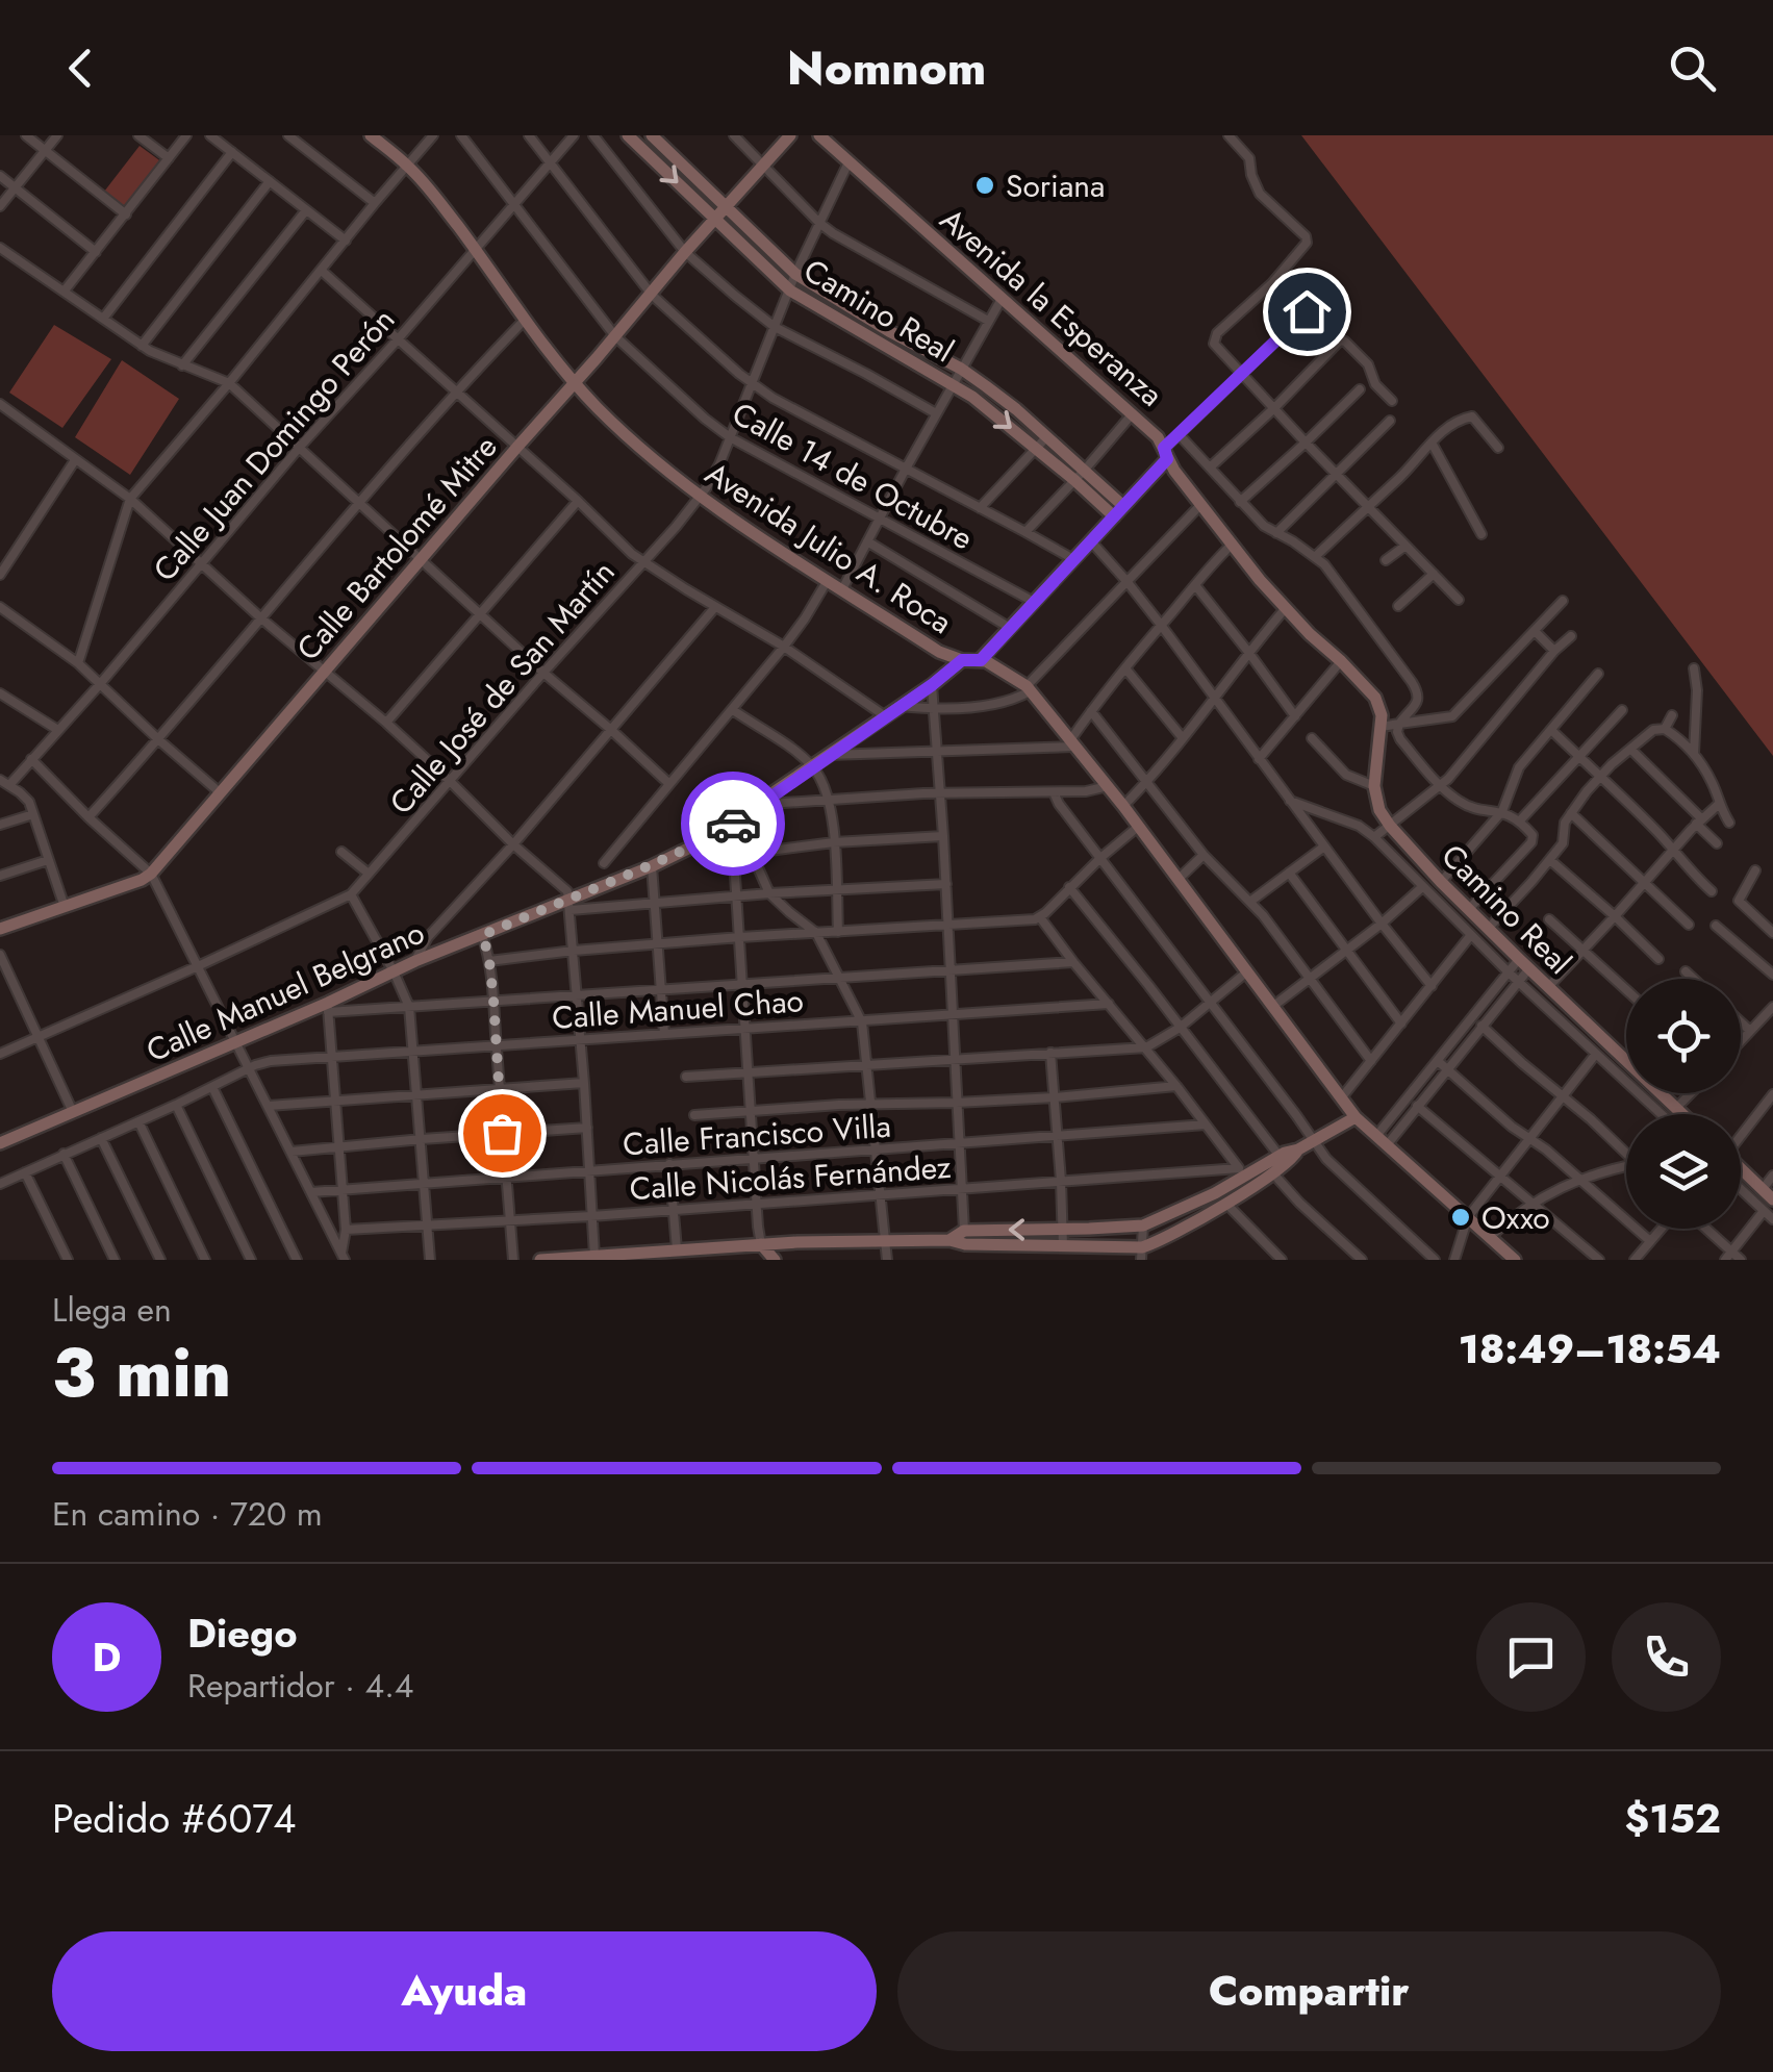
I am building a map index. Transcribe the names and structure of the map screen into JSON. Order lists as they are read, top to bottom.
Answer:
{
  "streets": {
    "street": [
      "Avenida la Esperanza",
      "Camino Real",
      "Calle Juan Domingo Perón",
      "Calle 14 de Octubre",
      "Calle Bartolomé Mitre",
      "Avenida Julio A. Roca",
      "Calle José de San Martín",
      "Calle Manuel Belgrano",
      "Calle Manuel Chao",
      "Calle Francisco Villa",
      "Calle Nicolás Fernández"
    ]
  },
  "crossings": [
    ["Avenida la Esperanza", "Camino Real"],
    ["Avenida la Esperanza", "Calle José de San Martín"],
    ["Camino Real", "Calle Bartolomé Mitre"],
    ["Camino Real", "Calle José de San Martín"],
    ["Calle Juan Domingo Perón", "Calle 14 de Octubre"],
    ["Calle Juan Domingo Perón", "Avenida Julio A. Roca"],
    ["Calle 14 de Octubre", "Calle Bartolomé Mitre"],
    ["Calle 14 de Octubre", "Calle José de San Martín"],
    ["Calle Bartolomé Mitre", "Avenida Julio A. Roca"],
    ["Avenida Julio A. Roca", "Calle José de San Martín"],
    ["Avenida Julio A. Roca", "Calle Manuel Belgrano"]
  ],
  "places": ["Soriana", "Oxxo"],
  "page": {
    "header": "Nomnom",
    "heading": ["3 min", "Llega en", "18:49–18:54"],
    "panel": [
      "Diego",
      "Repartidor · 4.4",
      "Pedido #6074",
      "$152"
    ],
    "bar": "En camino · 720 m",
    "round": "D",
    "buttons": ["Ayuda", "Compartir"]
  }
}
